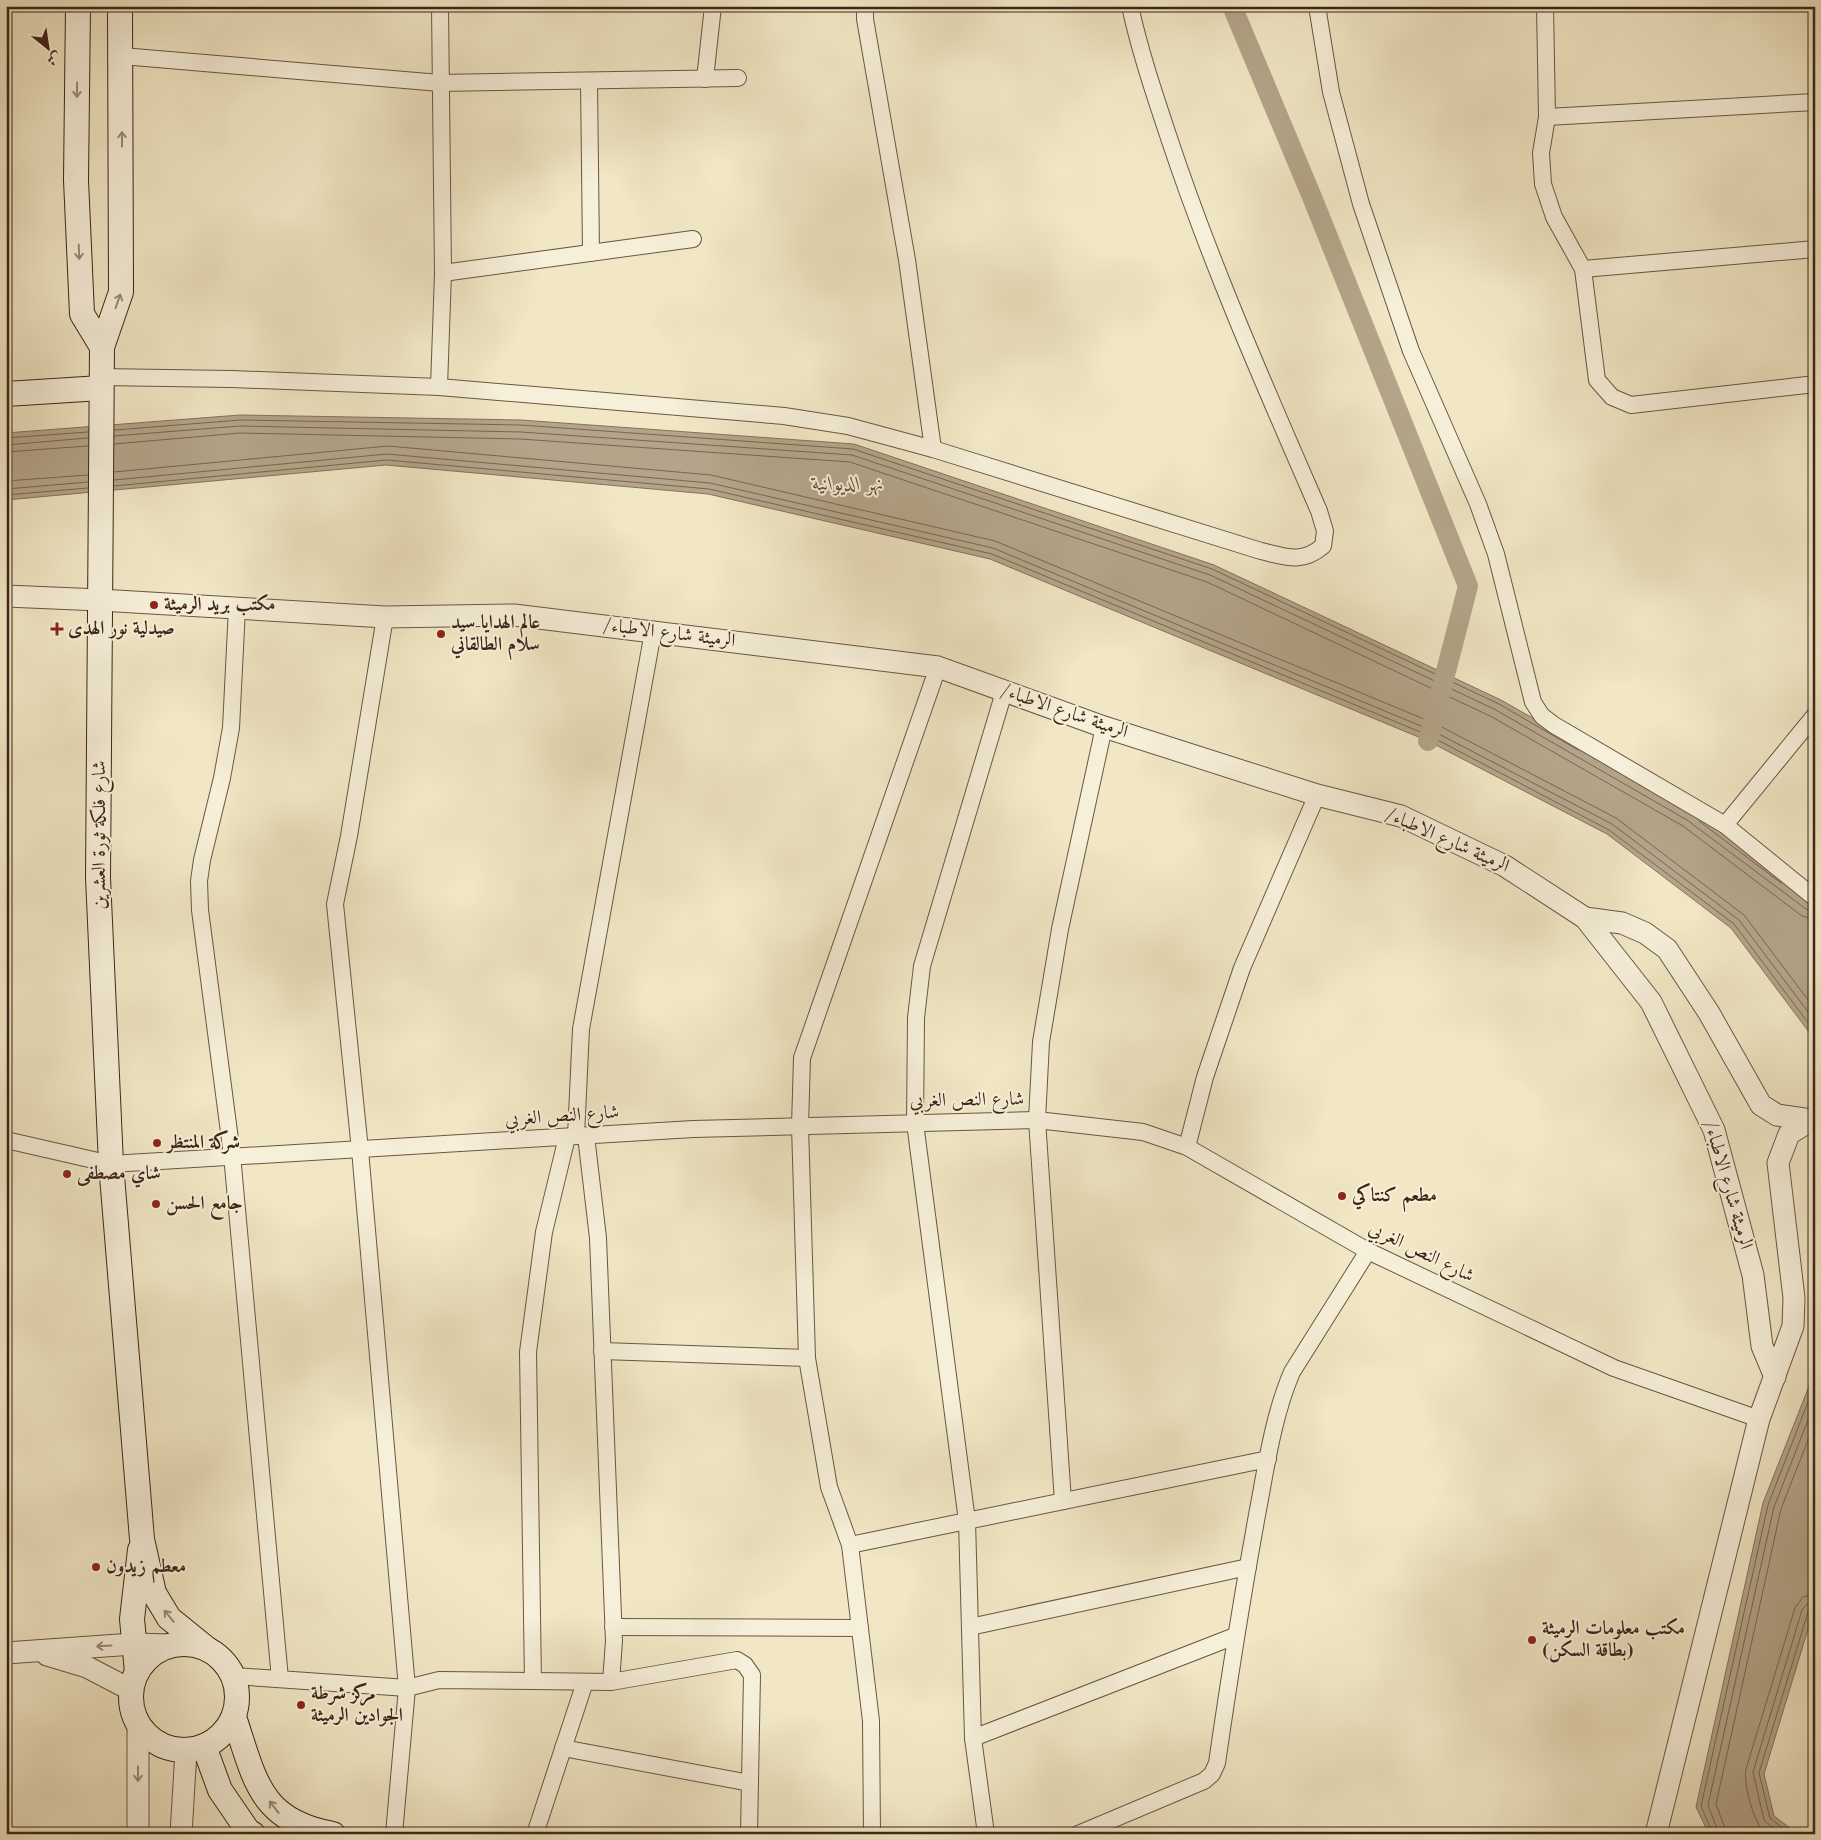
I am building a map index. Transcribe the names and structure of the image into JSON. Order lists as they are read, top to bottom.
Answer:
{
  "streets": {
    "main road": ["شارع فلكة ثورة العشرين"],
    "street": ["/الرميثة شارع الاطباء", "شارع النص الغربي"]
  },
  "crossings": [
    ["/الرميثة شارع الاطباء", "شارع فلكة ثورة العشرين"],
    ["شارع فلكة ثورة العشرين", "شارع النص الغربي"]
  ],
  "water": ["نهر الديوانية"],
  "places": {
    "other": [
      "مكتب بريد الرميثة",
      "عالم الهدايا سيد سلام الطالقاني",
      "شركة المنتظر",
      "شاي مصطفى",
      "مطعم كنتاكي",
      "جامع الحسن",
      "معطم زيدون",
      "مكتب معلومات الرميثة (بطاقة السكن)",
      "مركز شرطة الجوادين الرميثة"
    ],
    "health": ["صيدلية نور الهدى"]
  },
  "north": "bottom right"
}
